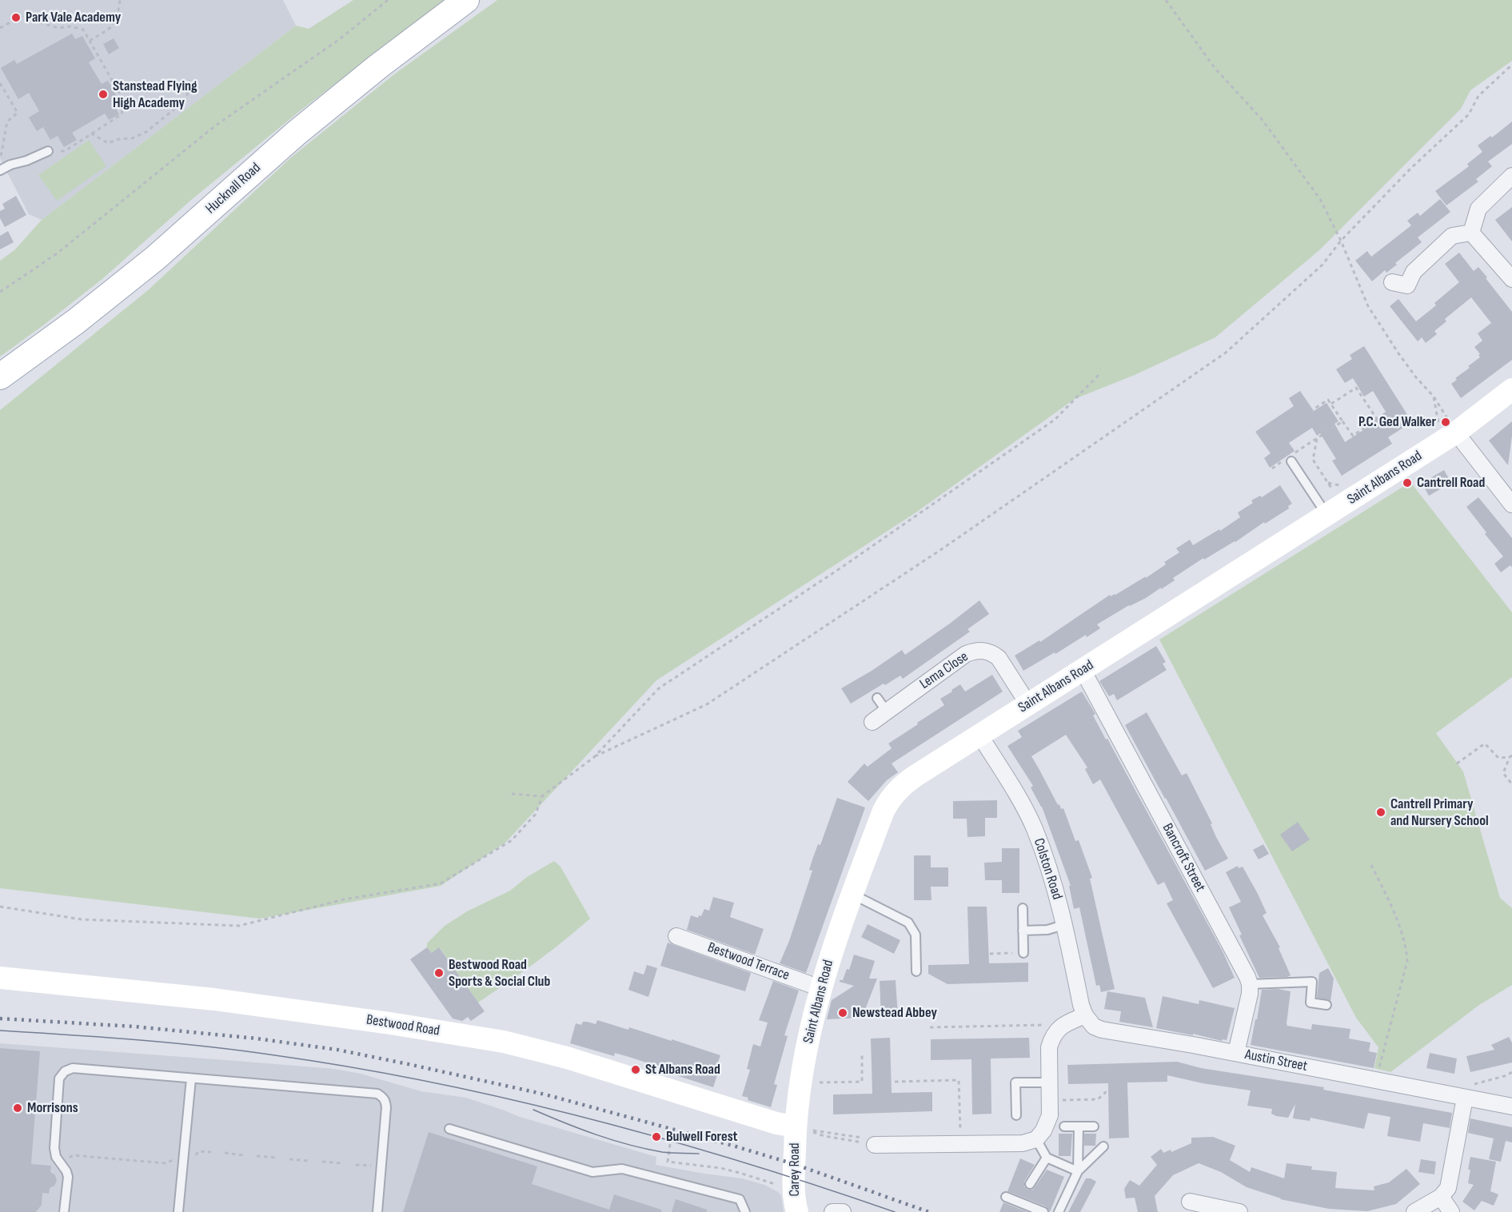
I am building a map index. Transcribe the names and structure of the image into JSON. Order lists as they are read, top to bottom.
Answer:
{
  "streets": {
    "main road": ["Hucknall Road"],
    "street": [
      "Saint Albans Road",
      "Lema Close",
      "Bancroft Street",
      "Colston Road",
      "Bestwood Terrace",
      "Bestwood Road",
      "Austin Street",
      "Carey Road"
    ]
  },
  "crossings": [
    ["Saint Albans Road", "Lema Close"],
    ["Saint Albans Road", "Bancroft Street"],
    ["Saint Albans Road", "Colston Road"],
    ["Saint Albans Road", "Bestwood Terrace"],
    ["Saint Albans Road", "Bestwood Road"],
    ["Saint Albans Road", "Carey Road"],
    ["Colston Road", "Austin Street"],
    ["Bestwood Road", "Carey Road"]
  ],
  "places": [
    "Park Vale Academy",
    "Stanstead Flying High Academy",
    "P.C. Ged Walker",
    "Cantrell Road",
    "Cantrell Primary and Nursery School",
    "Bestwood Road Sports & Social Club",
    "Newstead Abbey",
    "St Albans Road",
    "Morrisons",
    "Bulwell Forest"
  ]
}
